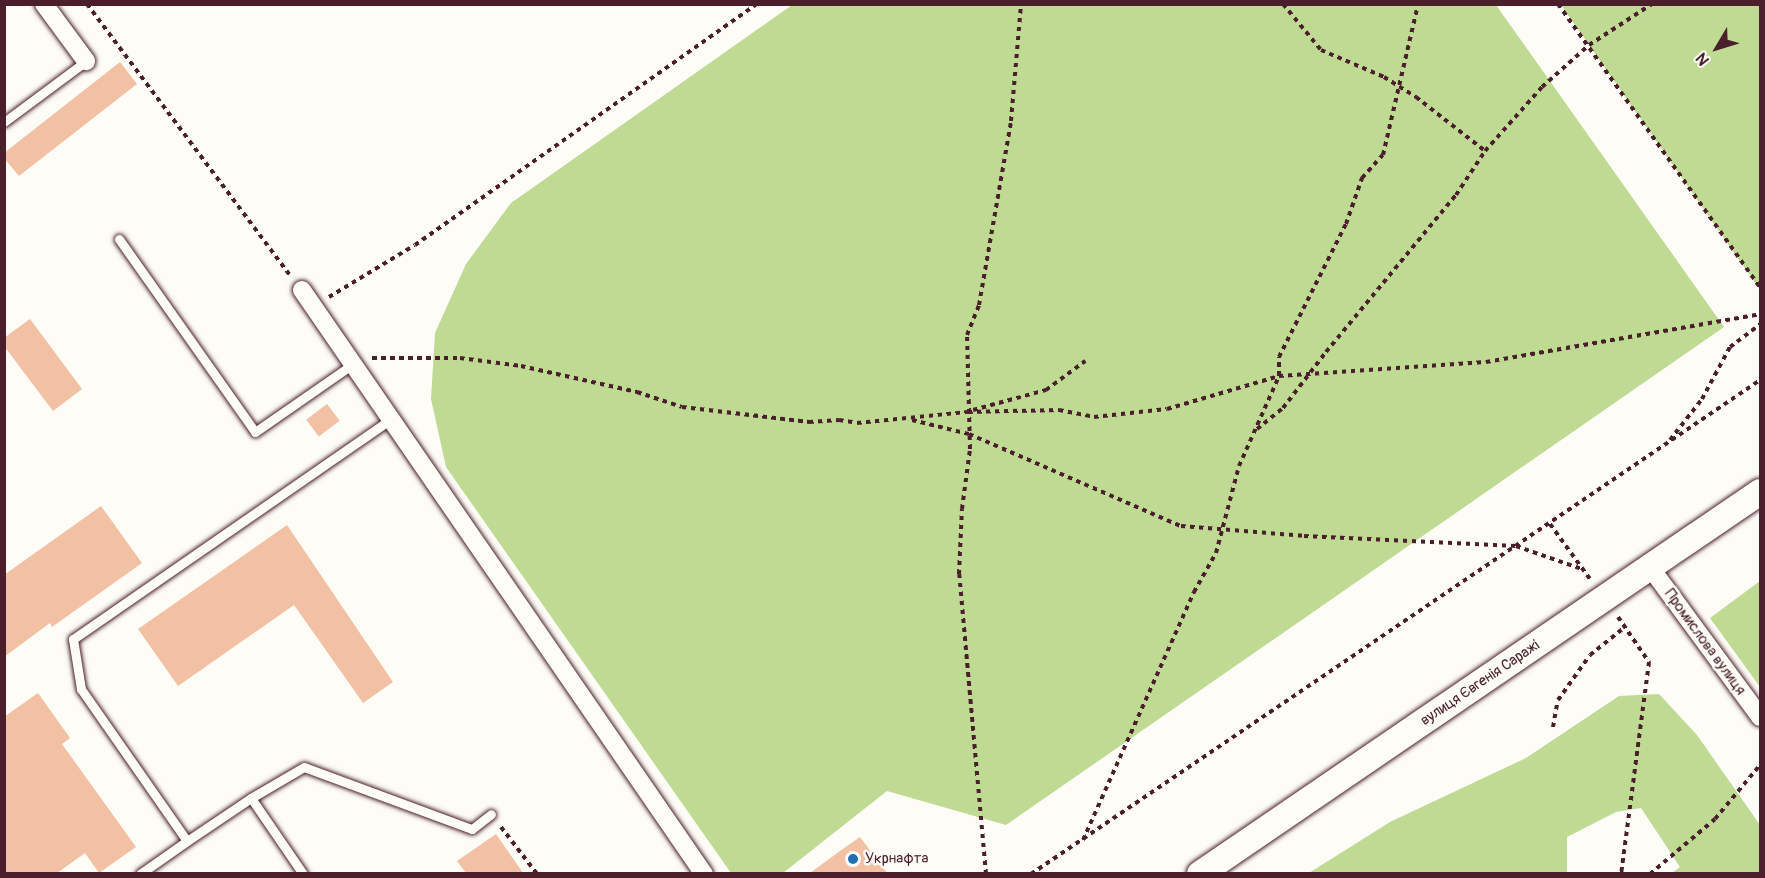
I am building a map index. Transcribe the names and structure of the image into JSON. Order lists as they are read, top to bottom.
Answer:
{
  "streets": {
    "main road": ["вулиця Євгенія Саражі"],
    "street": ["Промислова вулиця"]
  },
  "crossings": [
    ["Промислова вулиця", "вулиця Євгенія Саражі"]
  ],
  "places": ["Укрнафта"],
  "north": "bottom left"
}
